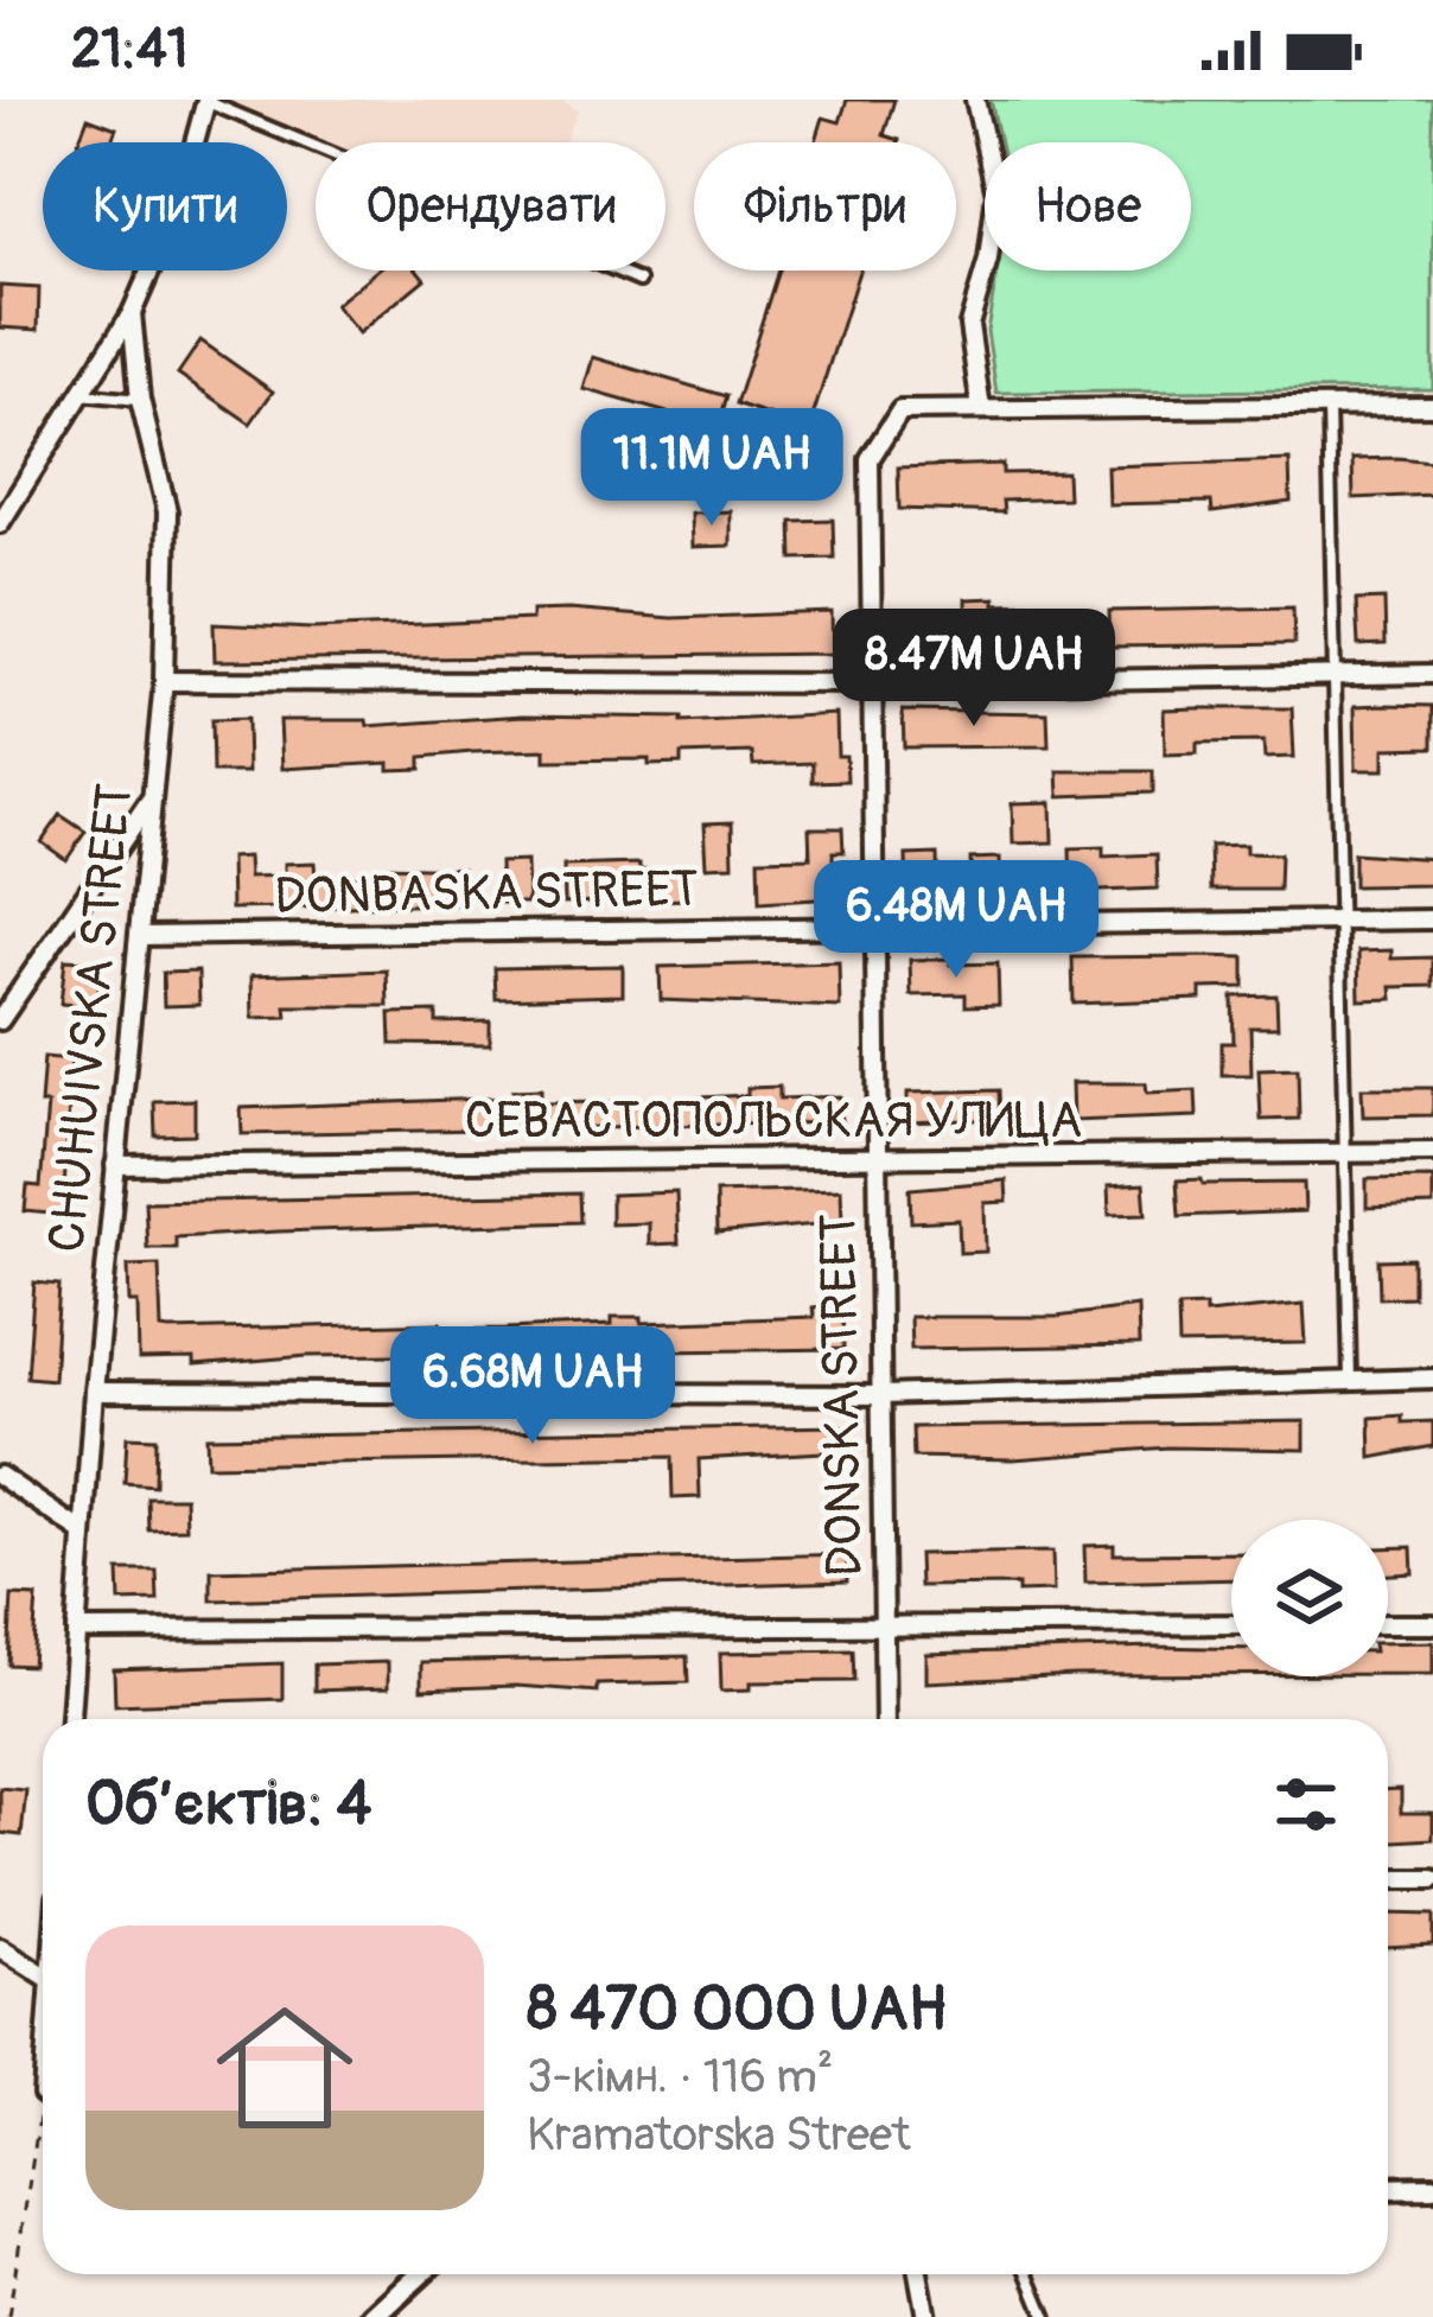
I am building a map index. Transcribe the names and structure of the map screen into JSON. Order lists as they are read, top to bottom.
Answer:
{
  "streets": {
    "street": [
      "DONBASKA STREET",
      "CHUHUIVSKA STREET",
      "СЕВАСТОПОЛЬСКАЯ УЛИЦА",
      "DONSKA STREET"
    ]
  },
  "crossings": [
    ["DONBASKA STREET", "CHUHUIVSKA STREET"],
    ["DONBASKA STREET", "DONSKA STREET"],
    ["CHUHUIVSKA STREET", "СЕВАСТОПОЛЬСКАЯ УЛИЦА"],
    ["СЕВАСТОПОЛЬСКАЯ УЛИЦА", "DONSKA STREET"]
  ],
  "page": {
    "status": "21:41",
    "chip": [
      "Купити",
      "Орендувати",
      "Фільтри",
      "Нове"
    ],
    "price": [
      "11.1M UAH",
      "8.47M UAH",
      "6.48M UAH",
      "6.68M UAH"
    ],
    "heading": "Об’єктів: 4",
    "list": [
      {
        "name": "8 470 000 UAH",
        "note": "3-кімн. · 116 m² · Kramatorska Street"
      }
    ]
  }
}
